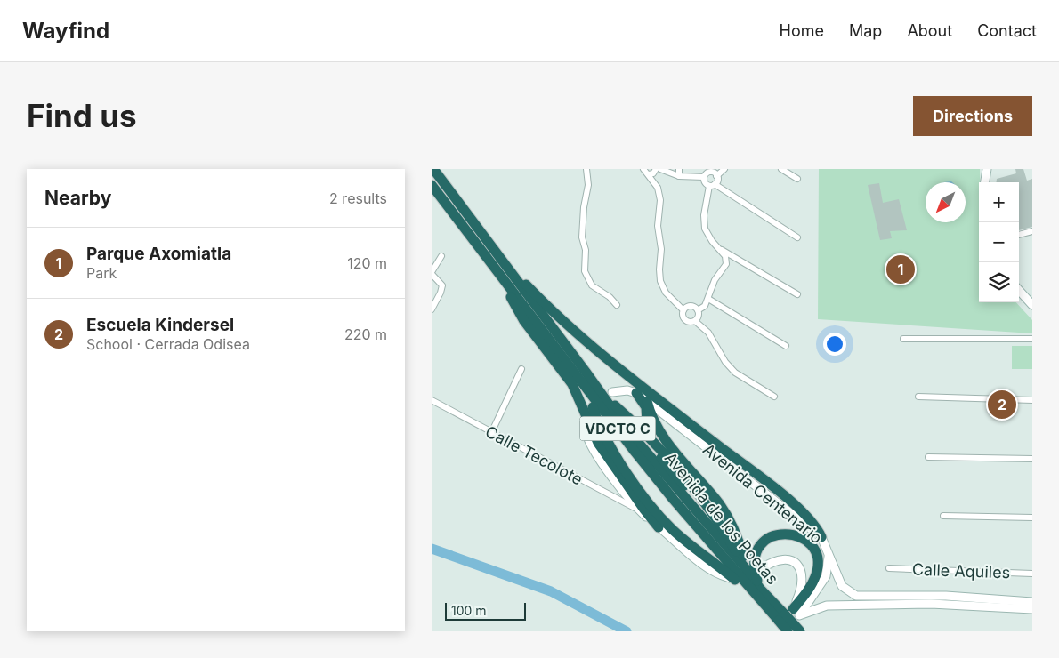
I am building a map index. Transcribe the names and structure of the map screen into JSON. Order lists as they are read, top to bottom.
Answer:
{
  "streets": {
    "highway": ["VDCTO C", "Avenida de los Poetas"],
    "main road": ["Avenida Centenario"],
    "street": ["Calle Tecolote", "Calle Aquiles"]
  },
  "crossings": [
    ["VDCTO C", "Avenida de los Poetas"]
  ],
  "scale_bar": "100 m",
  "north": "bottom left",
  "page": {
    "header": "Wayfind",
    "nav": [
      "Home",
      "Map",
      "About",
      "Contact"
    ],
    "buttons": "Directions",
    "title": "Find us",
    "heading": ["Nearby", "2 results"],
    "map_buttons": ["+", "−"],
    "list": [
      {
        "mark": "1",
        "name": "Parque Axomiatla",
        "note": "Park",
        "value": "120 m"
      },
      {
        "mark": "2",
        "name": "Escuela Kindersel",
        "note": "School · Cerrada Odisea",
        "value": "220 m"
      }
    ],
    "pins": ["1", "2"],
    "scale": "100 m"
  }
}
